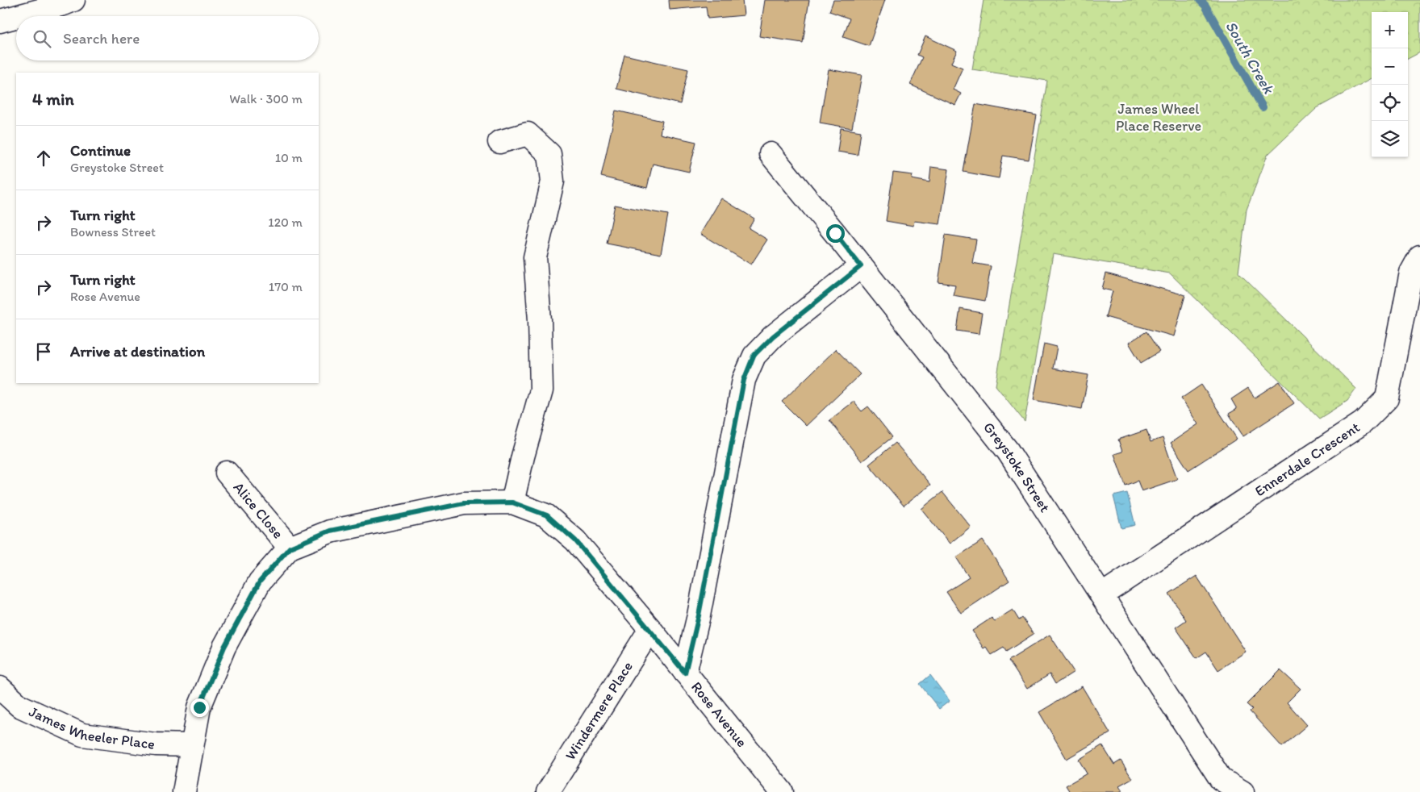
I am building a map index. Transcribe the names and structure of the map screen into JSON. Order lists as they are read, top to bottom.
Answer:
{
  "streets": {
    "street": [
      "Ennerdale Crescent",
      "Greystoke Street",
      "Alice Close",
      "Windermere Place",
      "Rose Avenue",
      "James Wheeler Place"
    ]
  },
  "crossings": [
    ["Ennerdale Crescent", "Greystoke Street"],
    ["Alice Close", "Rose Avenue"],
    ["Windermere Place", "Rose Avenue"],
    ["Rose Avenue", "James Wheeler Place"]
  ],
  "water": ["South Creek"],
  "parks": ["James Wheel Place Reserve"],
  "page": {
    "map_buttons": ["+", "−"],
    "search": "Search here",
    "heading": ["4 min", "Walk · 300 m"],
    "list": [
      ["Continue", "Greystoke Street", "10 m"],
      ["Turn right", "Bowness Street", "120 m"],
      ["Turn right", "Rose Avenue", "170 m"],
      "Arrive at destination"
    ]
  }
}
